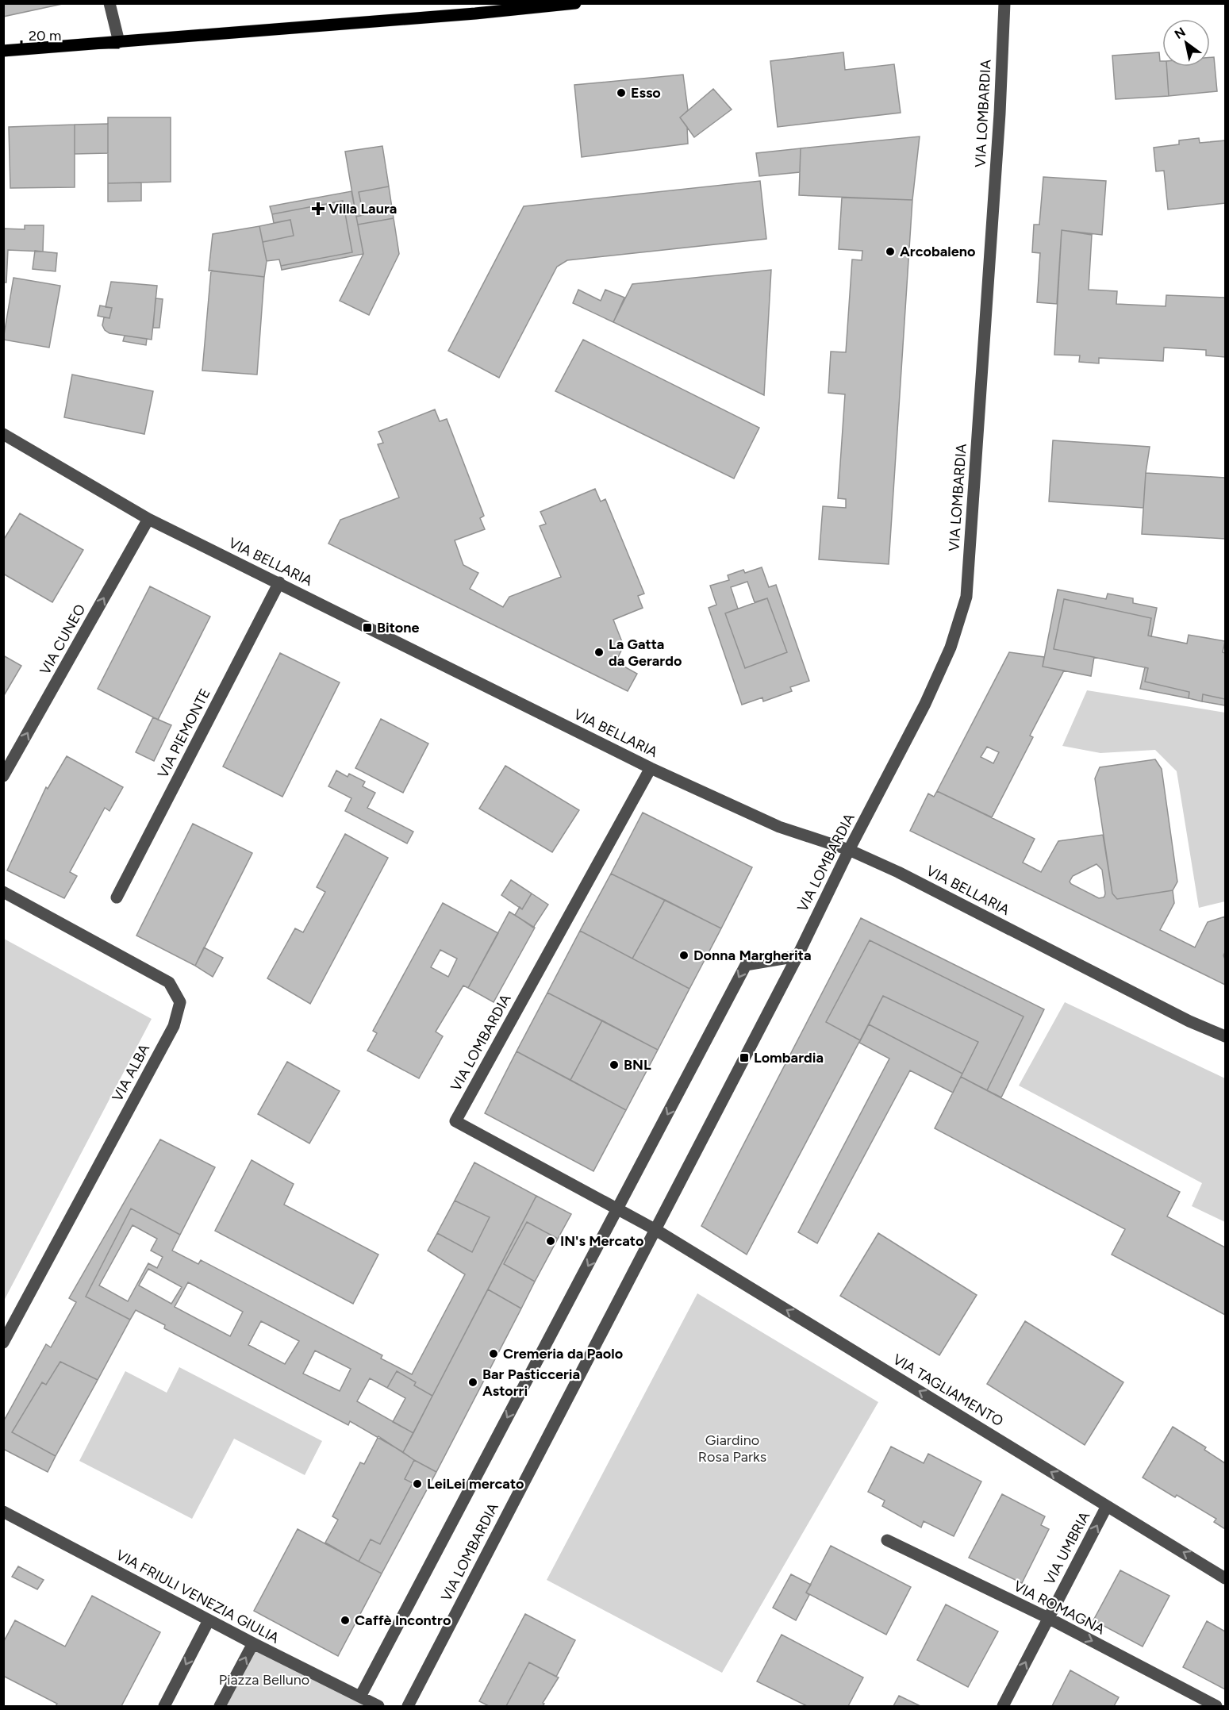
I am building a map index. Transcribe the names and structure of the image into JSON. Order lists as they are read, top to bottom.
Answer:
{
  "streets": {
    "street": [
      "VIA LOMBARDIA",
      "VIA BELLARIA",
      "VIA CUNEO",
      "VIA PIEMONTE",
      "VIA ALBA",
      "VIA TAGLIAMENTO",
      "VIA UMBRIA",
      "VIA FRIULI VENEZIA GIULIA",
      "VIA ROMAGNA"
    ]
  },
  "crossings": [
    ["VIA LOMBARDIA", "VIA BELLARIA"],
    ["VIA LOMBARDIA", "VIA TAGLIAMENTO"],
    ["VIA LOMBARDIA", "VIA FRIULI VENEZIA GIULIA"],
    ["VIA BELLARIA", "VIA CUNEO"],
    ["VIA BELLARIA", "VIA PIEMONTE"],
    ["VIA TAGLIAMENTO", "VIA UMBRIA"],
    ["VIA UMBRIA", "VIA ROMAGNA"]
  ],
  "one_way": [
    "VIA CUNEO",
    "VIA TAGLIAMENTO",
    "VIA UMBRIA",
    "VIA ROMAGNA"
  ],
  "parks": ["Giardino Rosa Parks", "Piazza Belluno"],
  "places": {
    "other": [
      "Esso",
      "Arcobaleno",
      "La Gatta da Gerardo",
      "Donna Margherita",
      "BNL",
      "IN's Mercato",
      "Cremeria da Paolo",
      "Bar Pasticceria Astorri",
      "LeiLei mercato",
      "Caffè Incontro"
    ],
    "health": ["Villa Laura"],
    "transit": ["Bitone", "Lombardia"]
  },
  "scale_bar": "20 m",
  "north": "top left"
}
